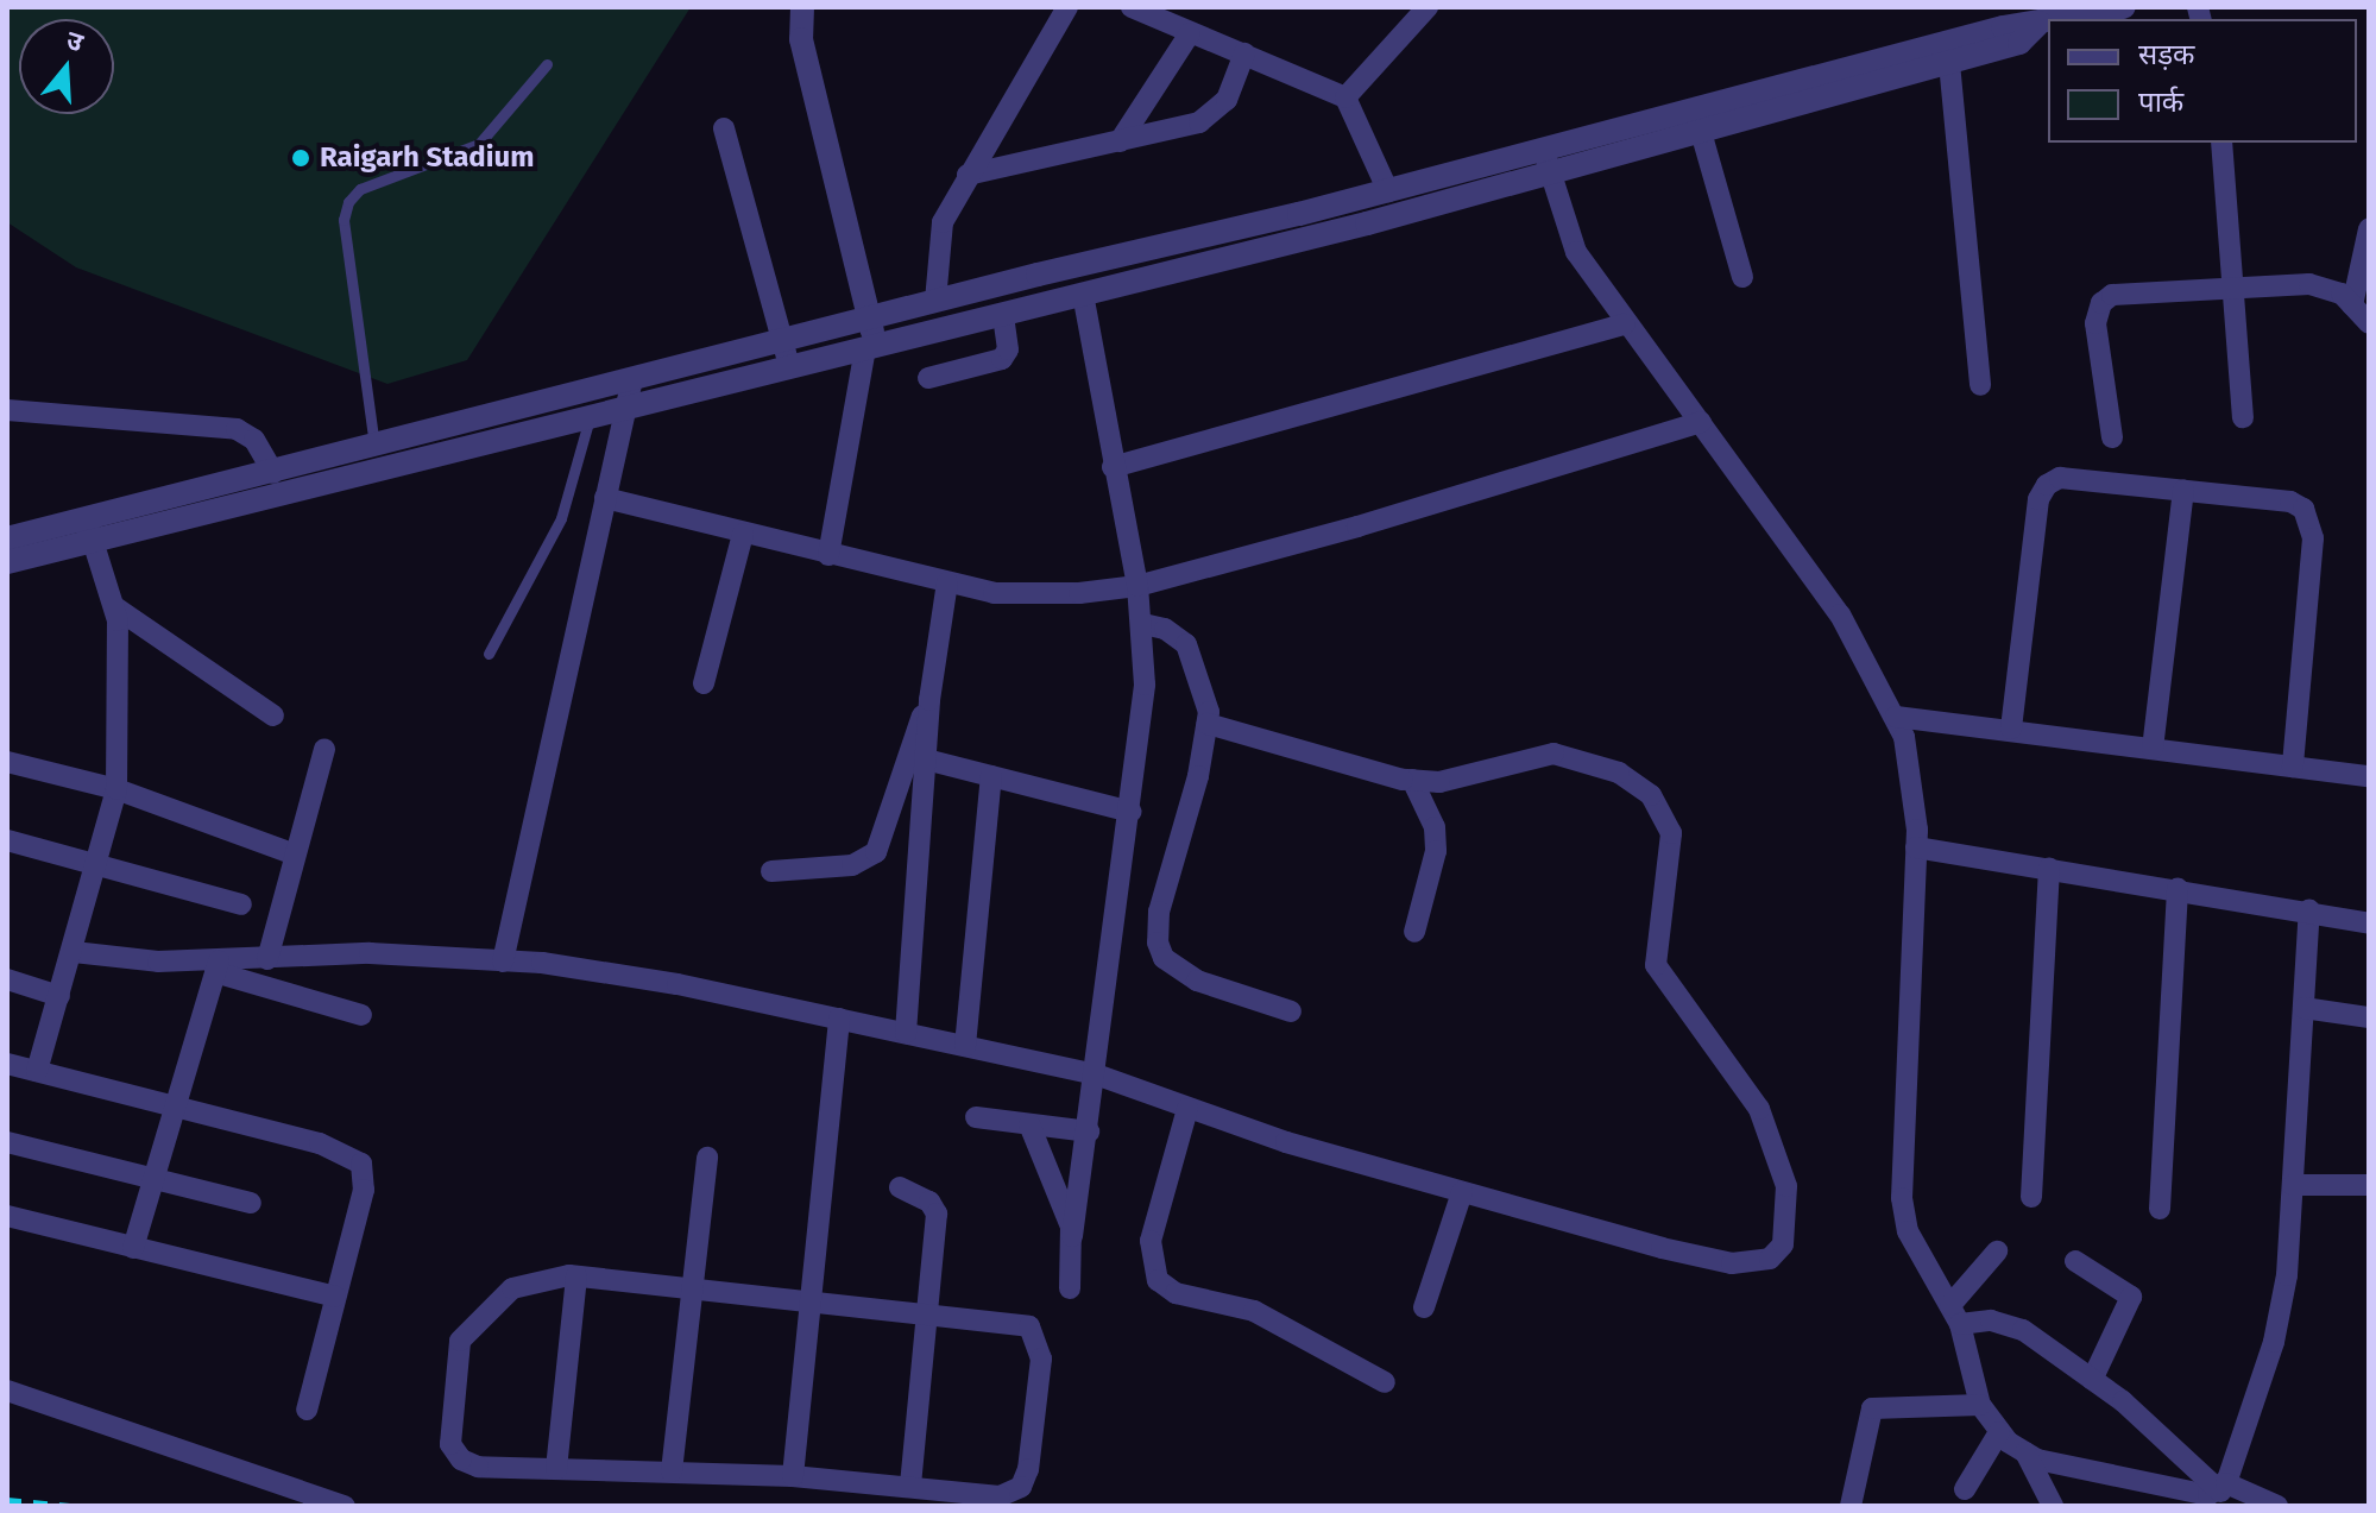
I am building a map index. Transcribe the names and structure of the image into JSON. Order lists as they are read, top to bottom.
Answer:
{
  "places": ["Raigarh Stadium"],
  "legend": ["सड़क", "पार्क"],
  "north": "top"
}
